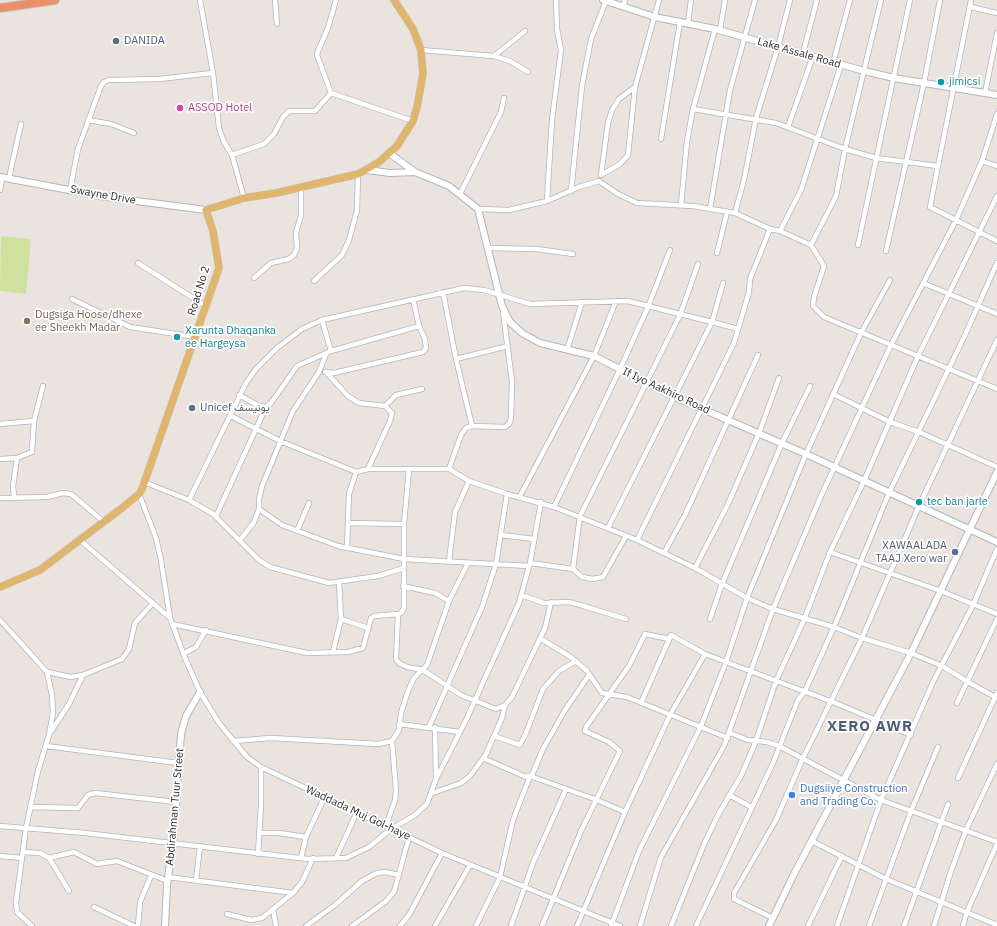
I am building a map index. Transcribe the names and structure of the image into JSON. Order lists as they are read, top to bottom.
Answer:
{
  "streets": {
    "main road": ["Road No 2"],
    "street": [
      "Lake Assale Road",
      "Swayne Drive",
      "If Iyo Aakhiro Road",
      "Abdirahman Tuur Street",
      "Waddada Muj Gol-haye"
    ]
  },
  "crossings": [
    ["Swayne Drive", "Road No 2"],
    ["Road No 2", "Waddada Muj Gol-haye"],
    ["Abdirahman Tuur Street", "Waddada Muj Gol-haye"]
  ],
  "districts": ["XERO AWR"],
  "places": [
    "DANIDA",
    "jimicsi",
    "ASSOD Hotel",
    "Dugsiga Hoose/dhexe ee Sheekh Madar",
    "Xarunta Dhaqanka ee Hargeysa",
    "Unicef يونيسف",
    "tec ban jarle",
    "XAWAALADA TAAJ Xero war",
    "Dugsiiye Construction and Trading Co."
  ]
}
